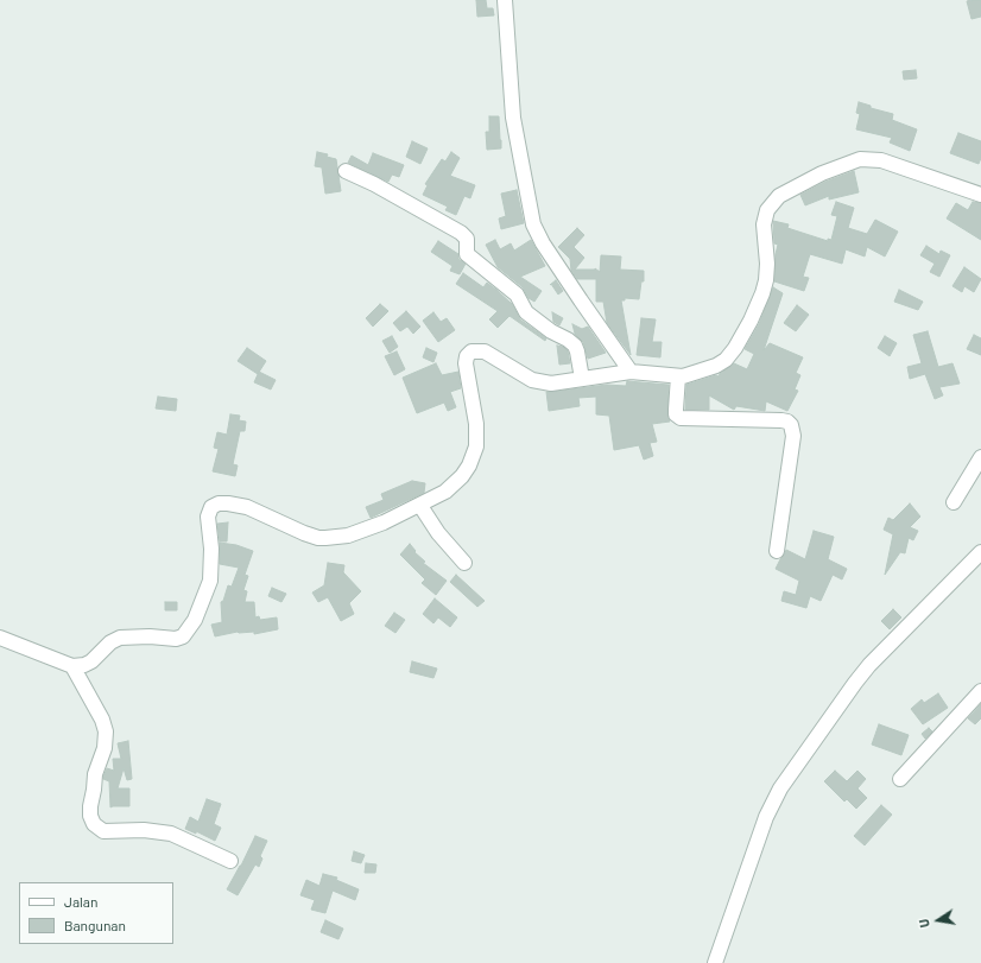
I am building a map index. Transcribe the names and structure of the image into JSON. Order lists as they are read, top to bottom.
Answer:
{
  "legend": ["Jalan", "Bangunan"],
  "north": "left"
}
